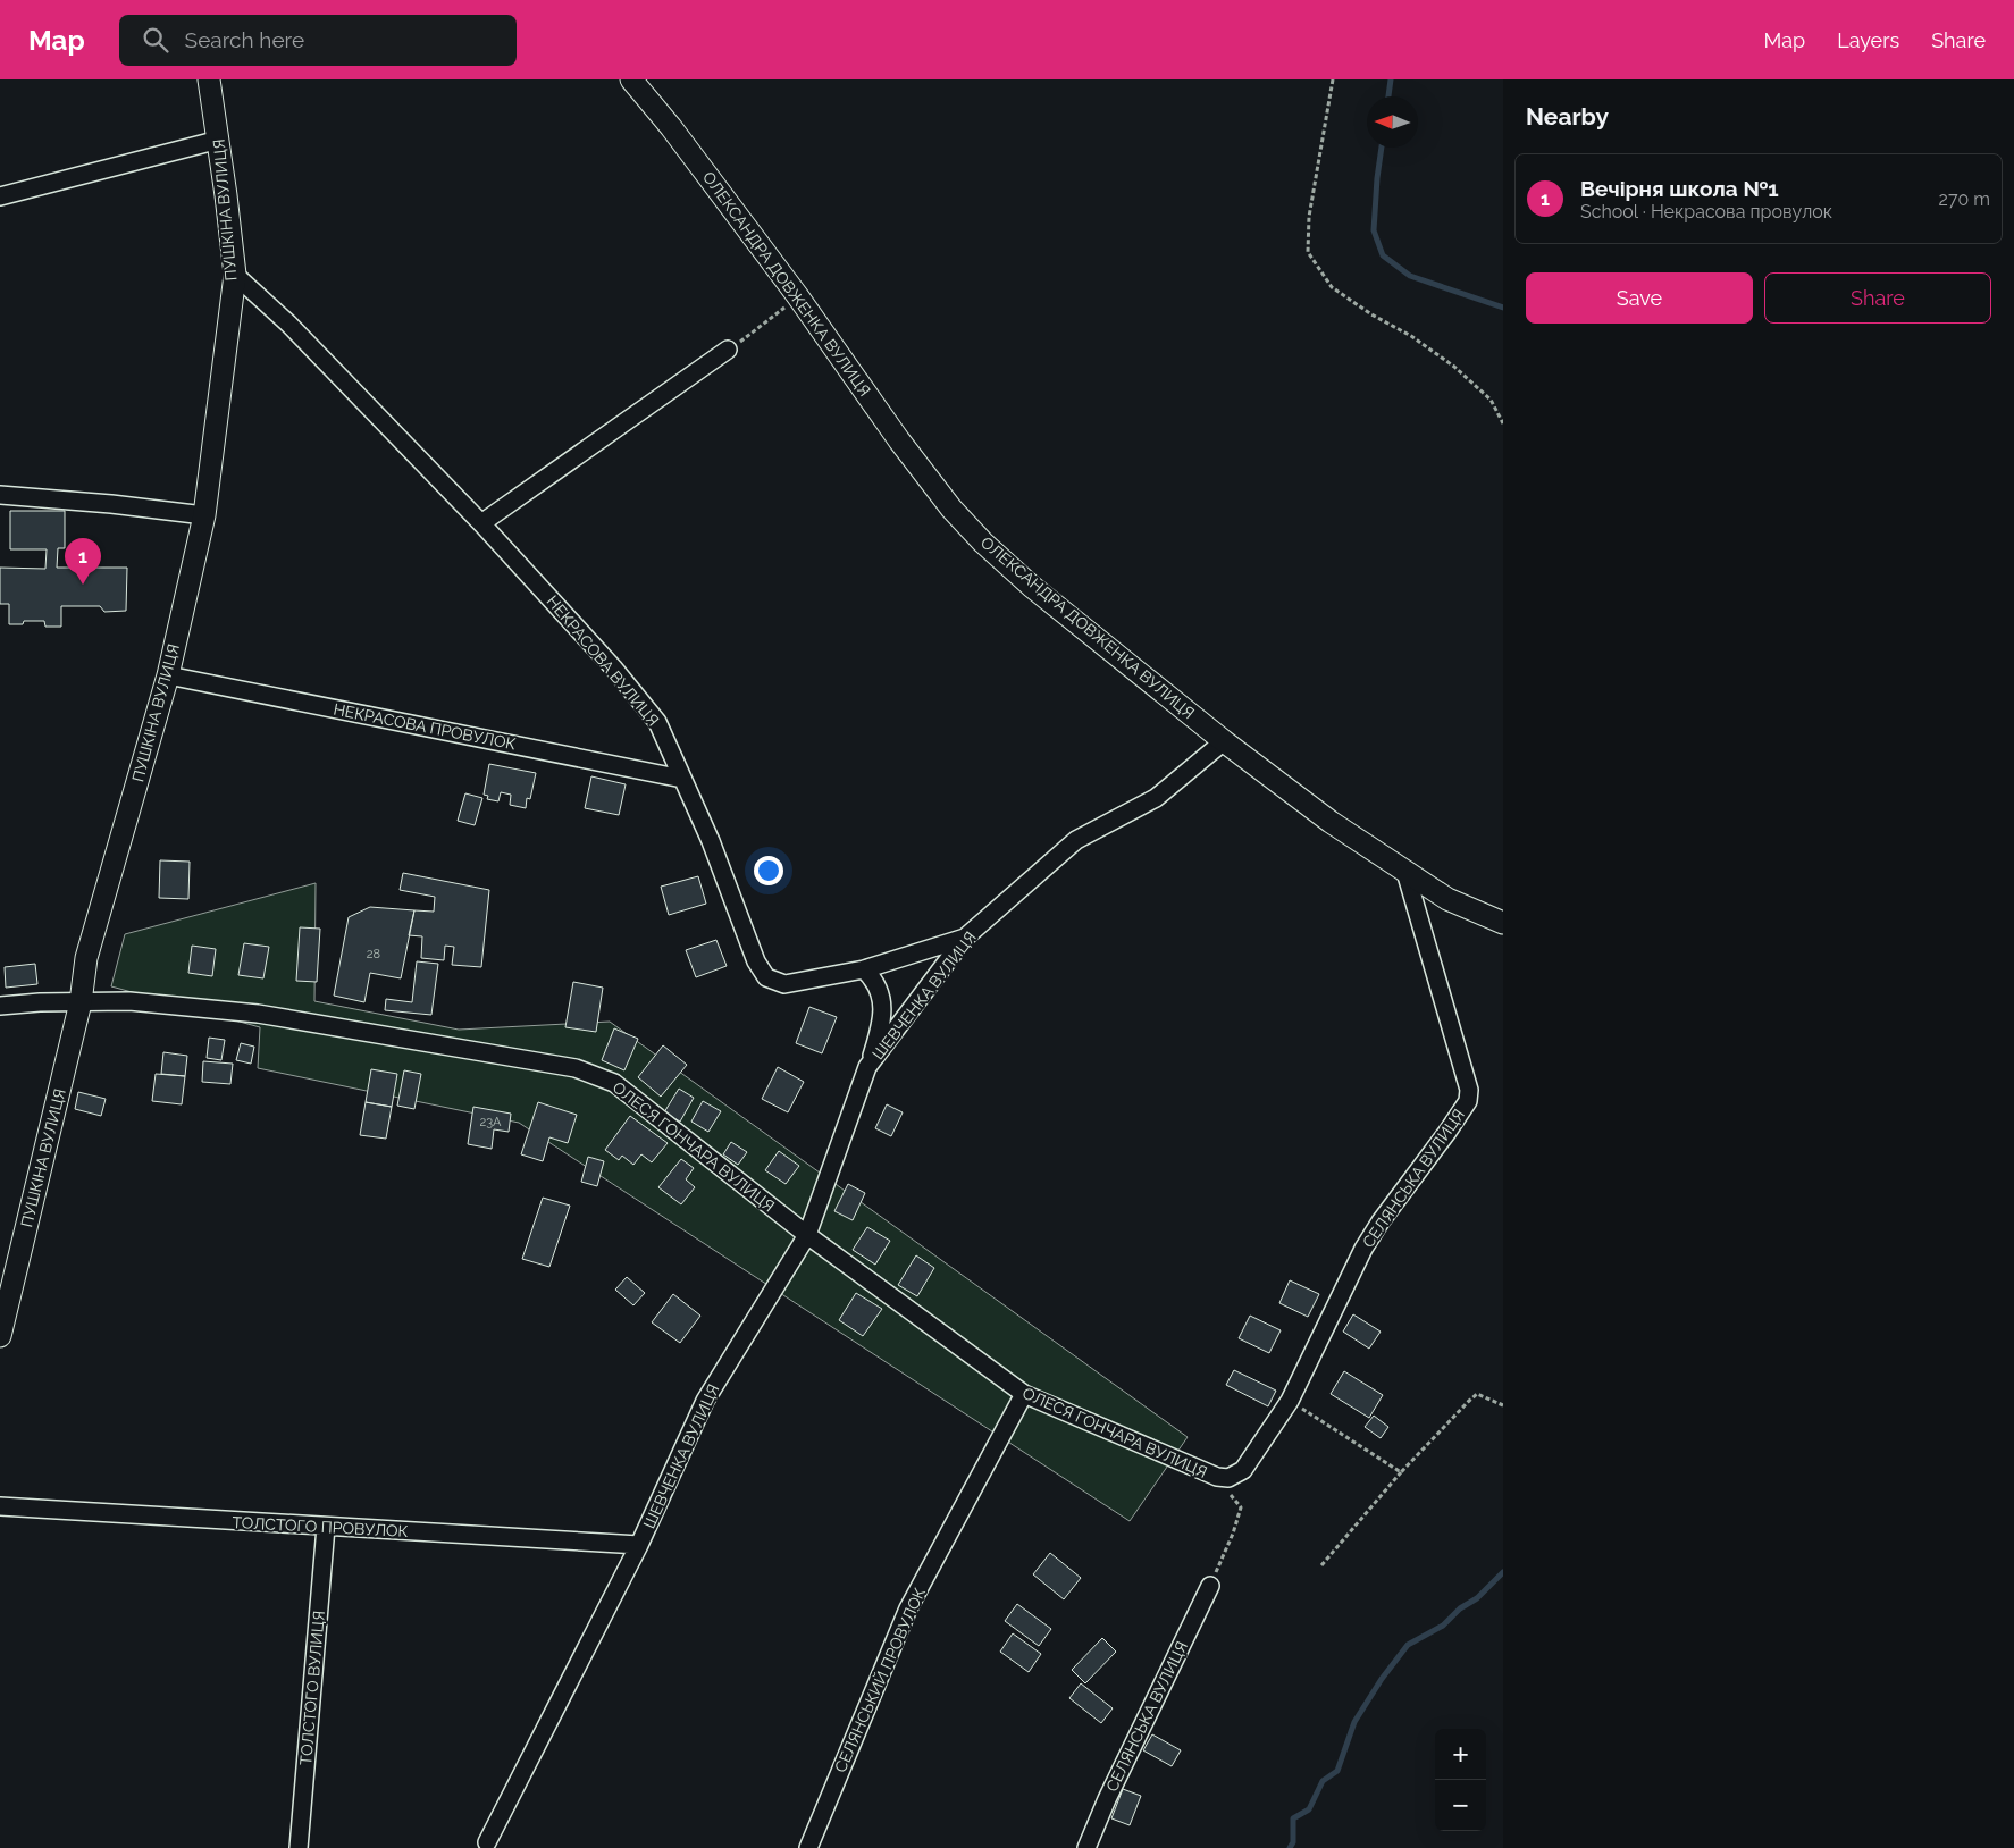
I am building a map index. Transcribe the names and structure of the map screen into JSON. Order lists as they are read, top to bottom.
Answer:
{
  "streets": {
    "street": [
      "ПУШКІНА ВУЛИЦЯ",
      "ОЛЕКСАНДРА ДОВЖЕНКА ВУЛИЦЯ",
      "НЕКРАСОВА ВУЛИЦЯ",
      "НЕКРАСОВА ПРОВУЛОК",
      "ШЕВЧЕНКА ВУЛИЦЯ",
      "ОЛЕСЯ ГОНЧАРА ВУЛИЦЯ",
      "СЕЛЯНСЬКА ВУЛИЦЯ",
      "ТОЛСТОГО ПРОВУЛОК",
      "СЕЛЯНСЬКИЙ ПРОВУЛОК",
      "ТОЛСТОГО ВУЛИЦЯ"
    ]
  },
  "crossings": [
    ["ПУШКІНА ВУЛИЦЯ", "НЕКРАСОВА ВУЛИЦЯ"],
    ["ПУШКІНА ВУЛИЦЯ", "НЕКРАСОВА ПРОВУЛОК"],
    ["ПУШКІНА ВУЛИЦЯ", "ОЛЕСЯ ГОНЧАРА ВУЛИЦЯ"],
    ["ОЛЕКСАНДРА ДОВЖЕНКА ВУЛИЦЯ", "ШЕВЧЕНКА ВУЛИЦЯ"],
    ["ОЛЕКСАНДРА ДОВЖЕНКА ВУЛИЦЯ", "СЕЛЯНСЬКА ВУЛИЦЯ"],
    ["НЕКРАСОВА ВУЛИЦЯ", "НЕКРАСОВА ПРОВУЛОК"],
    ["НЕКРАСОВА ВУЛИЦЯ", "ШЕВЧЕНКА ВУЛИЦЯ"],
    ["ШЕВЧЕНКА ВУЛИЦЯ", "ОЛЕСЯ ГОНЧАРА ВУЛИЦЯ"],
    ["ШЕВЧЕНКА ВУЛИЦЯ", "ТОЛСТОГО ПРОВУЛОК"],
    ["ОЛЕСЯ ГОНЧАРА ВУЛИЦЯ", "СЕЛЯНСЬКА ВУЛИЦЯ"],
    ["ОЛЕСЯ ГОНЧАРА ВУЛИЦЯ", "СЕЛЯНСЬКИЙ ПРОВУЛОК"],
    ["ТОЛСТОГО ПРОВУЛОК", "ТОЛСТОГО ВУЛИЦЯ"]
  ],
  "house_numbers": ["28", "23А"],
  "north": "left",
  "page": {
    "header": "Map",
    "search": "Search here",
    "nav": ["Map", "Layers", "Share"],
    "heading": "Nearby",
    "list": [
      {
        "mark": "1",
        "name": "Вечірня школа №1",
        "note": "School · Некрасова провулок",
        "value": "270 m"
      }
    ],
    "buttons": ["Save", "Share"],
    "pins": "1",
    "map_buttons": ["+", "−"]
  }
}
